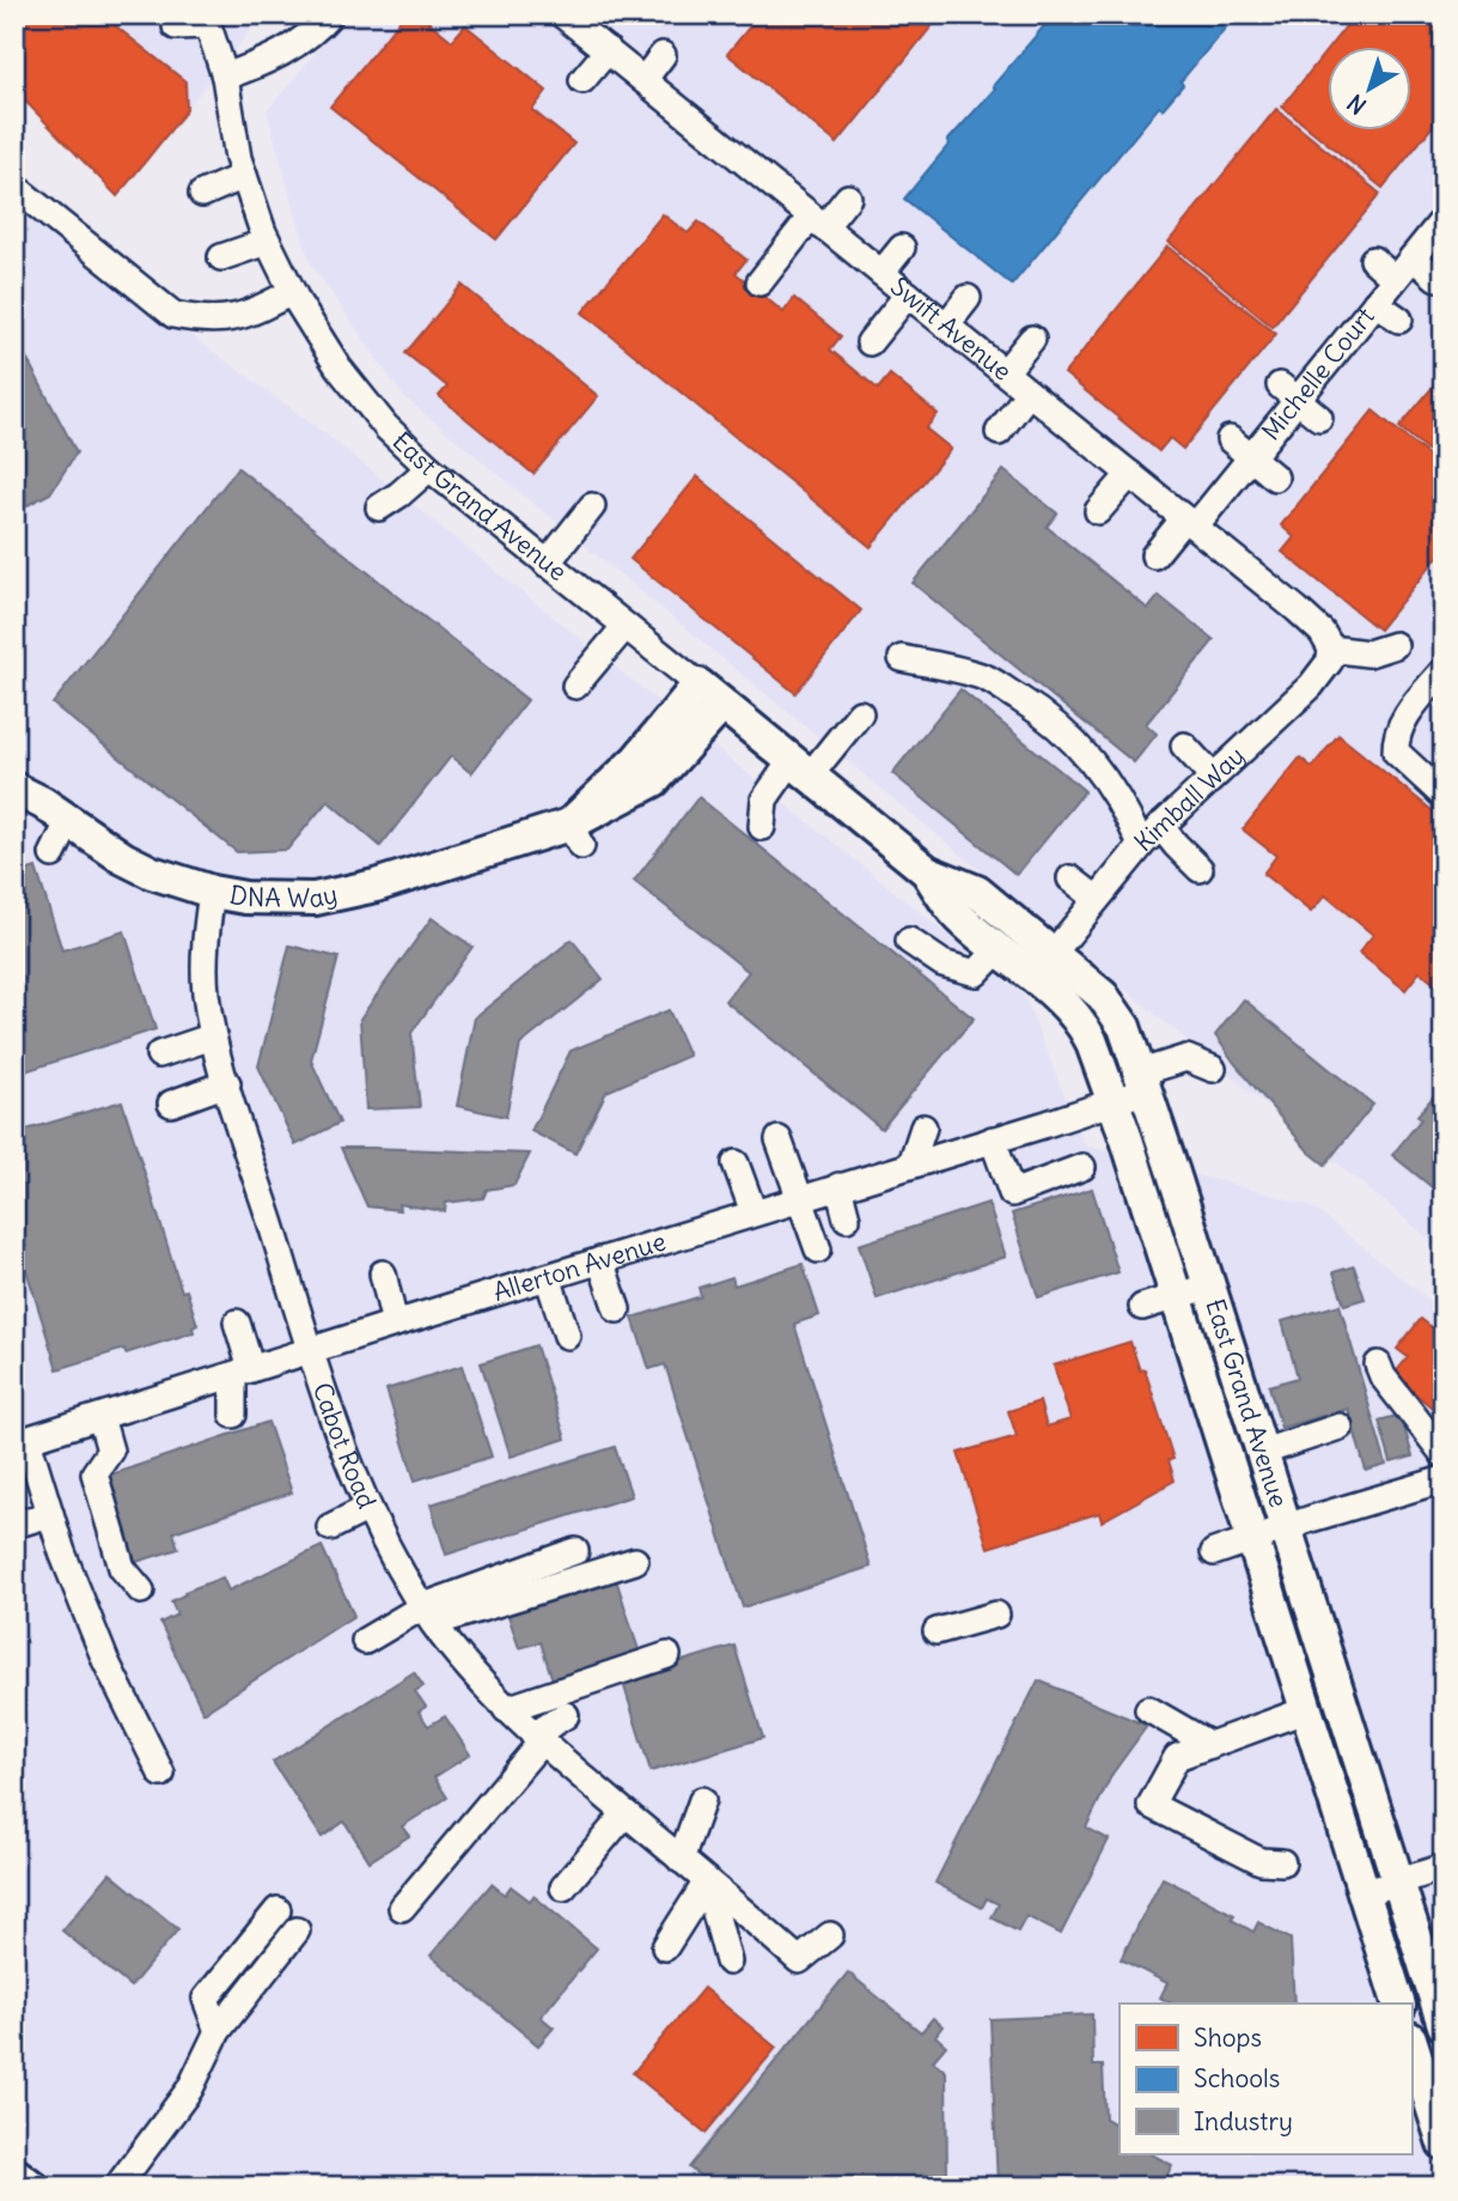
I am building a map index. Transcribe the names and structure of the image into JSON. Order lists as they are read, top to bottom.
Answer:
{
  "streets": {
    "main road": ["East Grand Avenue", "DNA Way"],
    "street": [
      "Swift Avenue",
      "Michelle Court",
      "Kimball Way",
      "Allerton Avenue",
      "Cabot Road"
    ]
  },
  "crossings": [
    ["Swift Avenue", "Michelle Court"],
    ["Swift Avenue", "Kimball Way"],
    ["East Grand Avenue", "Kimball Way"],
    ["East Grand Avenue", "DNA Way"],
    ["East Grand Avenue", "Allerton Avenue"],
    ["DNA Way", "Cabot Road"],
    ["Allerton Avenue", "Cabot Road"]
  ],
  "legend": ["Shops", "Schools", "Industry"],
  "north": "bottom left"
}
